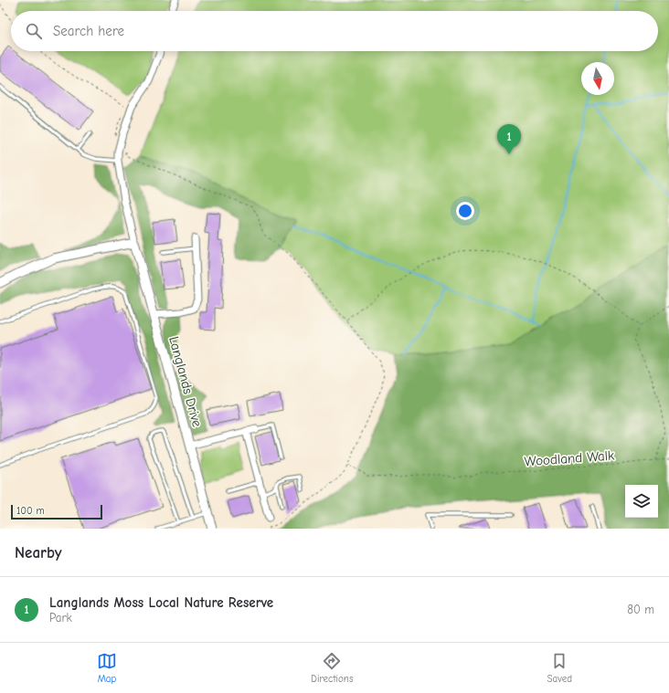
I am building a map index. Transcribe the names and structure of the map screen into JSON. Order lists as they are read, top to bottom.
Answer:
{
  "streets": {
    "street": ["Langlands Drive"],
    "path": ["Woodland Walk"]
  },
  "scale_bar": "100 m",
  "north": "bottom",
  "page": {
    "search": "Search here",
    "pins": "1",
    "scale": "100 m",
    "heading": "Nearby",
    "list": [
      {
        "mark": "1",
        "name": "Langlands Moss Local Nature Reserve",
        "note": "Park",
        "value": "80 m"
      }
    ],
    "nav": ["Map", "Directions", "Saved"]
  }
}
